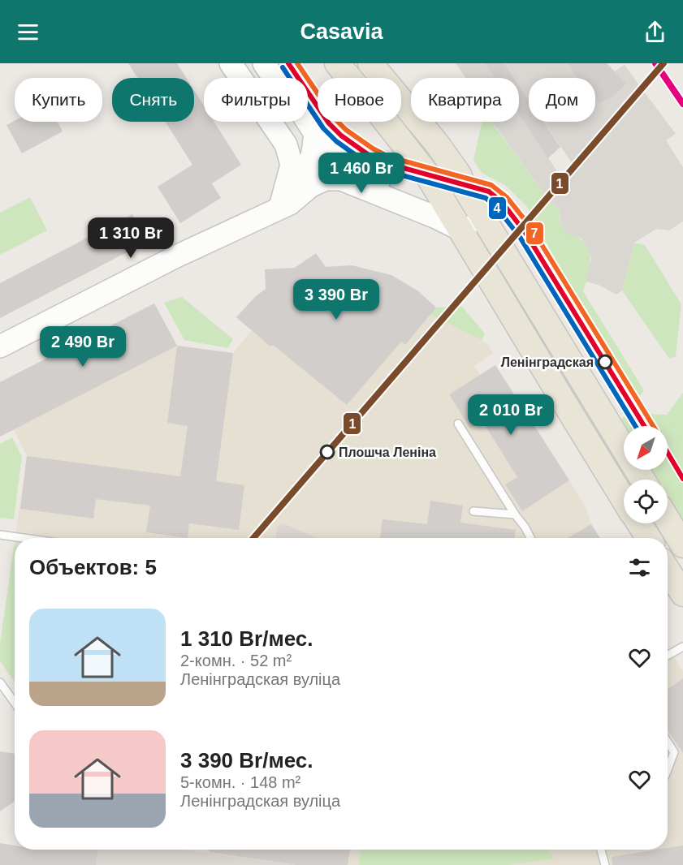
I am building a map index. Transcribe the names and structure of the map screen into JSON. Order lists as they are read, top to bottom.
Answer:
{
  "places": ["Ленінградская", "Плошча Леніна"],
  "lines": [
    "metro line 1",
    "tram line 1",
    "transit line 7",
    "transit line 4"
  ],
  "north": "bottom left",
  "page": {
    "header": "Casavia",
    "chip": [
      "Купить",
      "Снять",
      "Фильтры",
      "Новое",
      "Квартира",
      "Дом"
    ],
    "price": [
      "1 460 Br",
      "1 310 Br",
      "3 390 Br",
      "2 490 Br",
      "2 010 Br"
    ],
    "heading": "Объектов: 5",
    "list": [
      {
        "name": "1 310 Br/мес.",
        "note": "2-комн. · 52 m² · Ленінградская вуліца"
      },
      {
        "name": "3 390 Br/мес.",
        "note": "5-комн. · 148 m² · Ленінградская вуліца"
      }
    ]
  }
}
